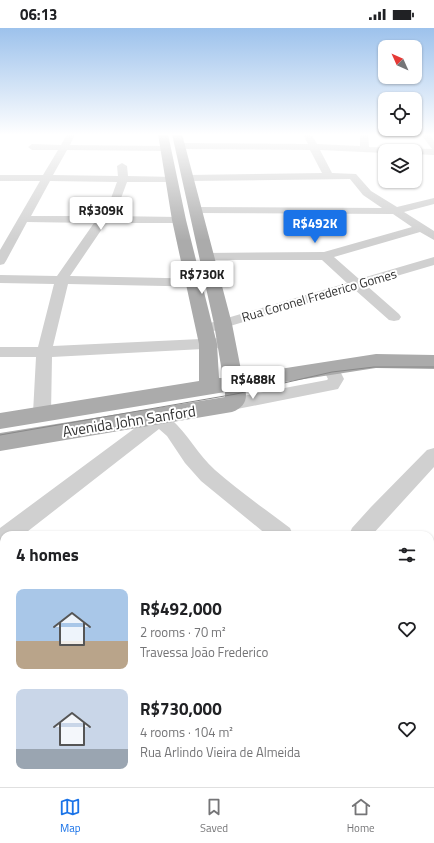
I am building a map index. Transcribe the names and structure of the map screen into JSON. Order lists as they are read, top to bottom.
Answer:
{
  "streets": {
    "main road": ["Avenida John Sanford"],
    "street": ["Rua Coronel Frederico Gomes"]
  },
  "north": "top left",
  "page": {
    "status": "06:13",
    "price": [
      "R$309K",
      "R$492K",
      "R$730K",
      "R$488K"
    ],
    "heading": "4 homes",
    "list": [
      {
        "name": "R$492,000",
        "note": "2 rooms · 70 m² · Travessa João Frederico"
      },
      {
        "name": "R$730,000",
        "note": "4 rooms · 104 m² · Rua Arlindo Vieira de Almeida"
      }
    ],
    "tabs": ["Map", "Saved", "Home"]
  }
}
